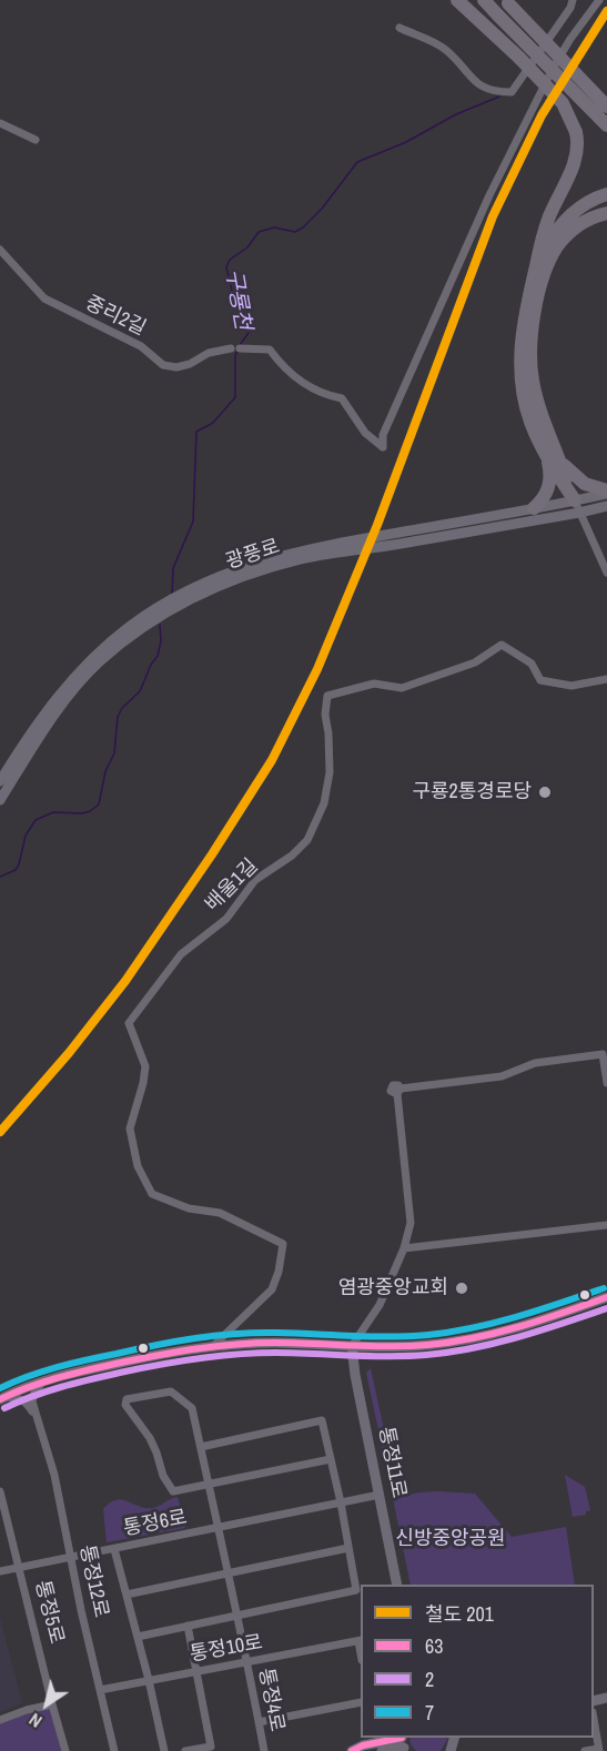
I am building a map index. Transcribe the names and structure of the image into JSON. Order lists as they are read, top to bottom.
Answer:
{
  "streets": {
    "main road": ["광풍로", "통정11로"],
    "street": [
      "중리2길",
      "배울1길",
      "통정6로",
      "통정12로",
      "통정5로",
      "통정10로",
      "통정4로"
    ]
  },
  "crossings": [
    ["통정11로", "통정6로"],
    ["통정6로", "통정12로"],
    ["통정6로", "통정5로"],
    ["통정6로", "통정4로"],
    ["통정12로", "통정10로"],
    ["통정10로", "통정4로"]
  ],
  "water": ["구룡천"],
  "parks": ["신방중앙공원"],
  "places": ["구룡2통경로당", "염광중앙교회"],
  "lines": [
    "rail line 201",
    "transit line 7",
    "transit line 63",
    "transit line 2"
  ],
  "legend": [
    "철도 201",
    "63",
    "2",
    "7"
  ],
  "north": "bottom left"
}
